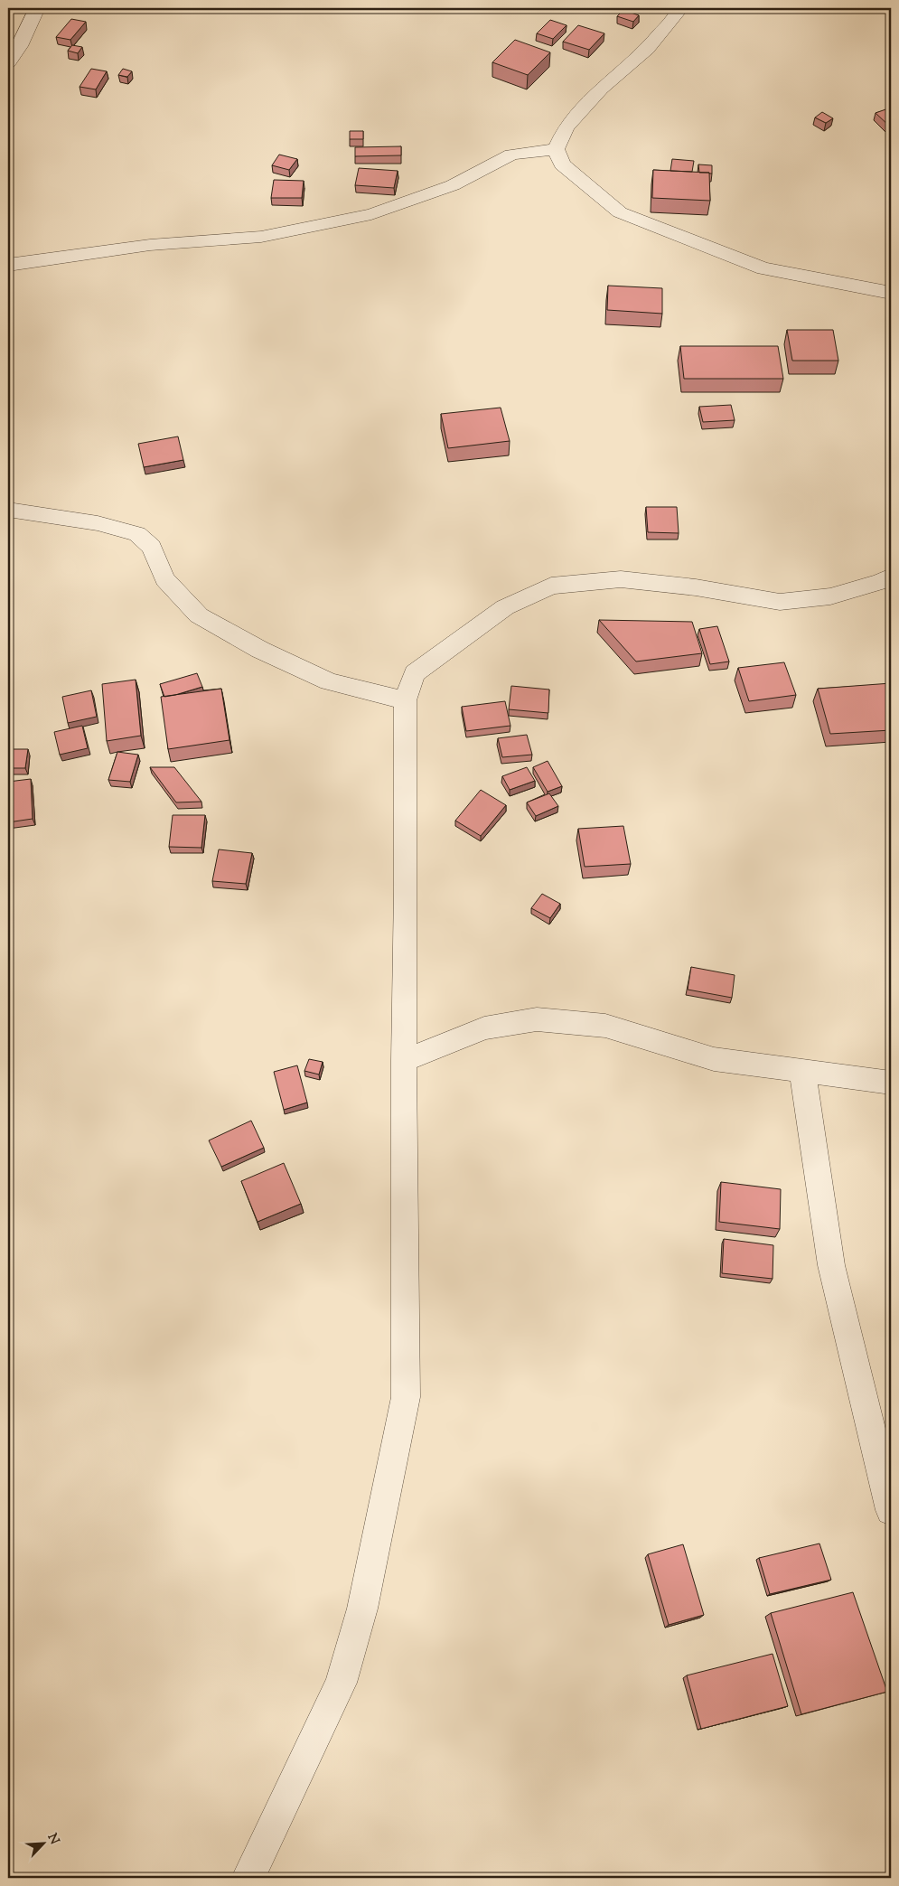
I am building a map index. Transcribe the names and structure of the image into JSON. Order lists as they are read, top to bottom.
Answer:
{
  "north": "top right"
}
